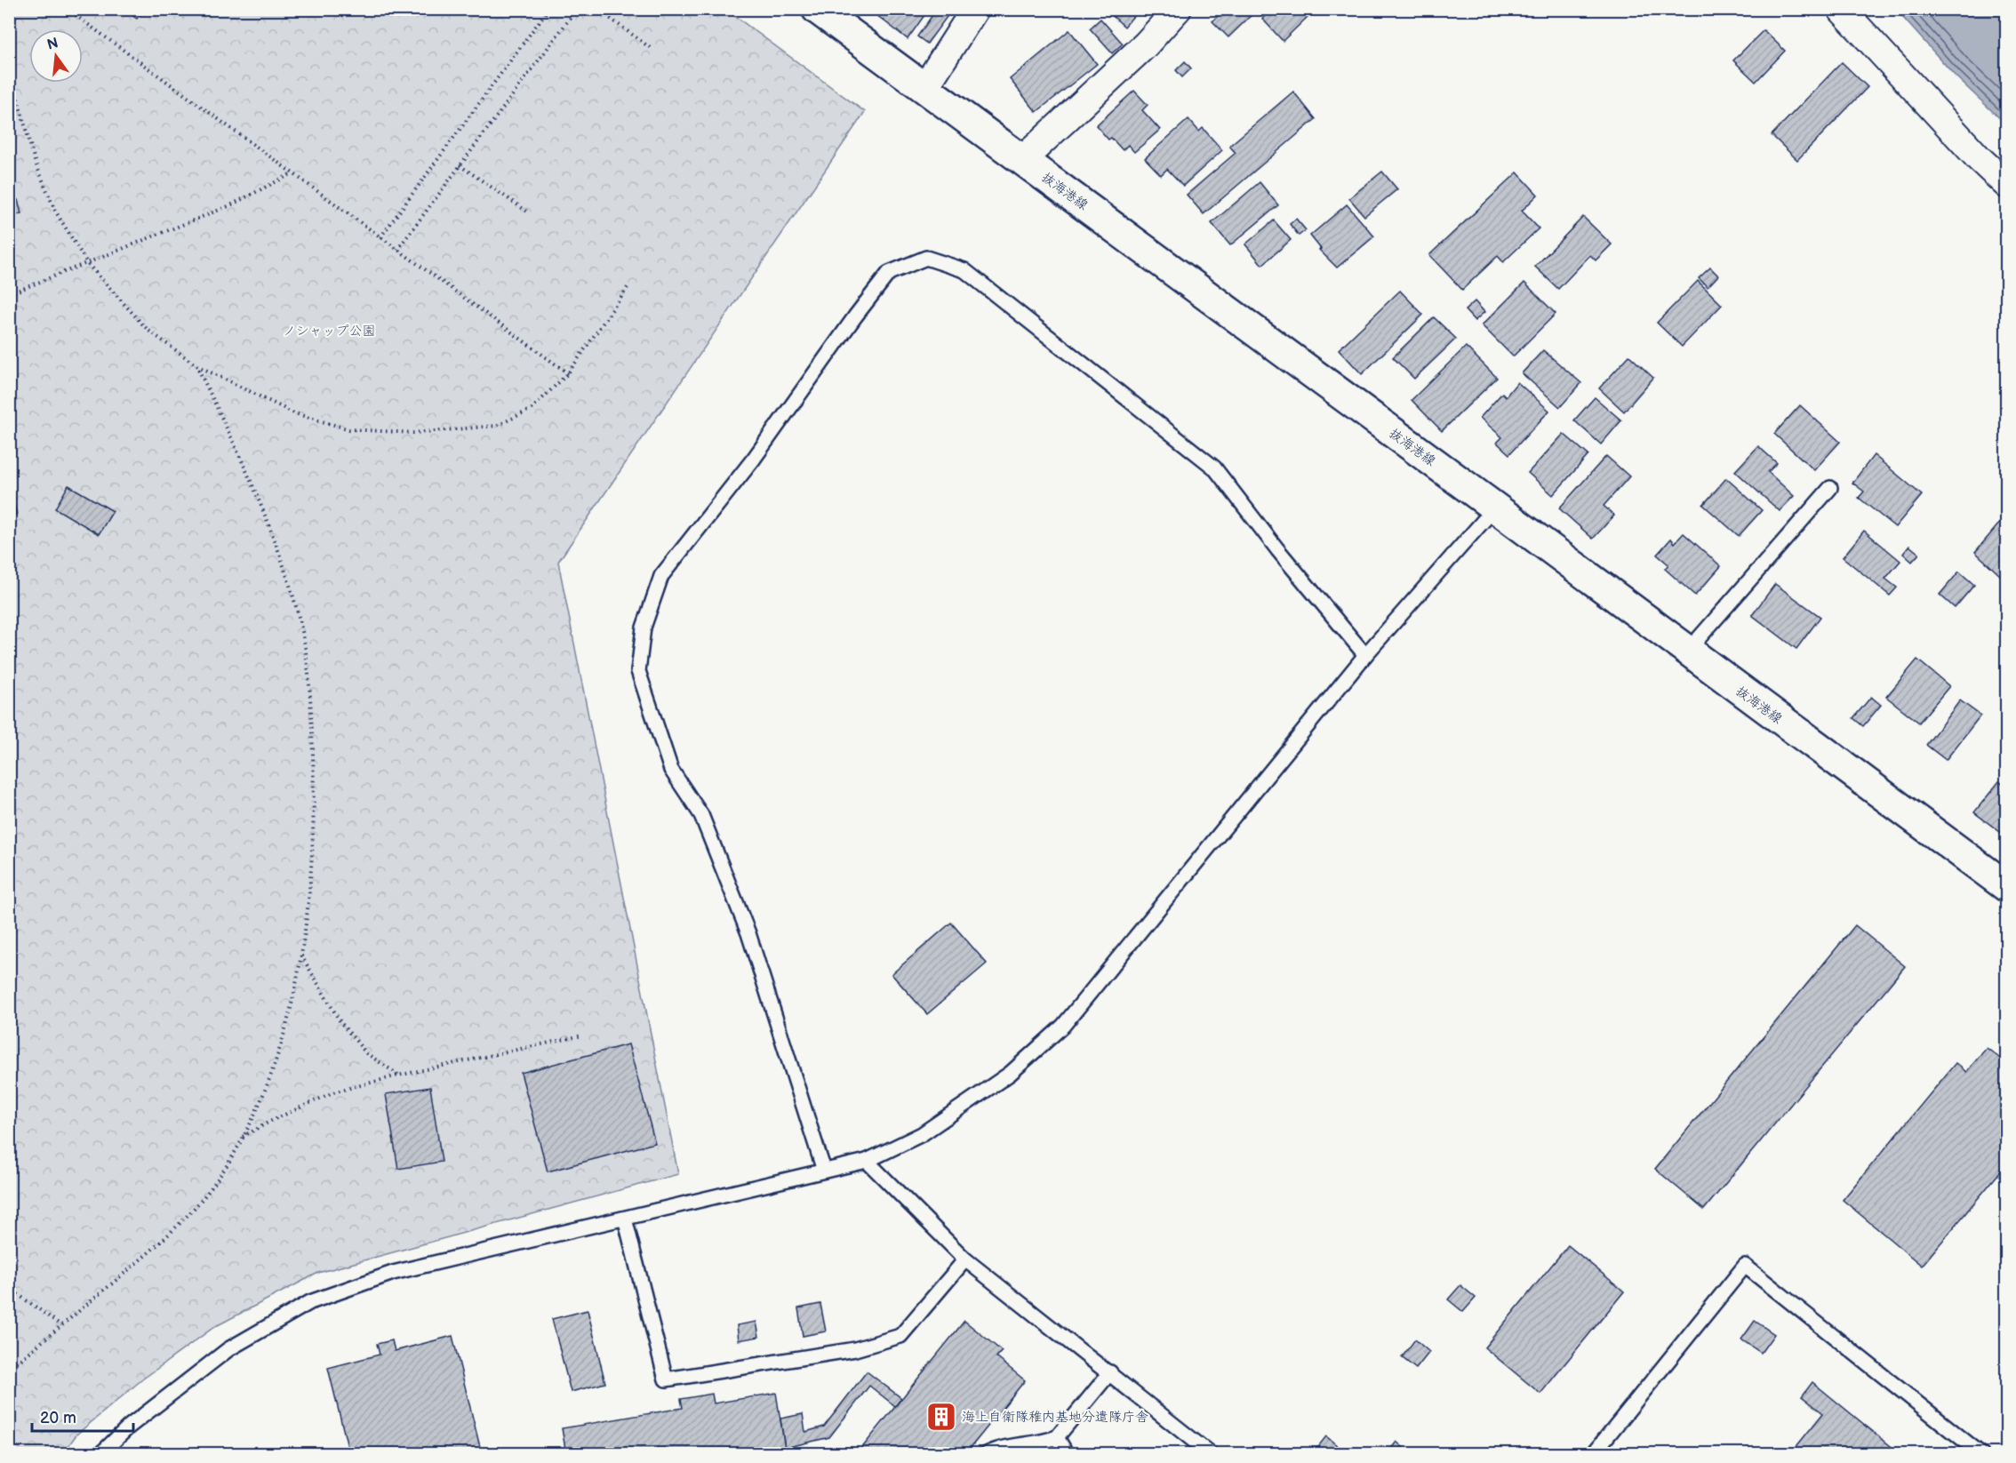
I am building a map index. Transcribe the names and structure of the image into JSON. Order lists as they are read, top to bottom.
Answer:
{
  "streets": {
    "main road": ["抜海港線"]
  },
  "parks": ["ノシャップ公園"],
  "places": {
    "building": ["海上自衛隊稚内基地分遣隊庁舎"]
  },
  "scale_bar": "20 m",
  "north": "top"
}
